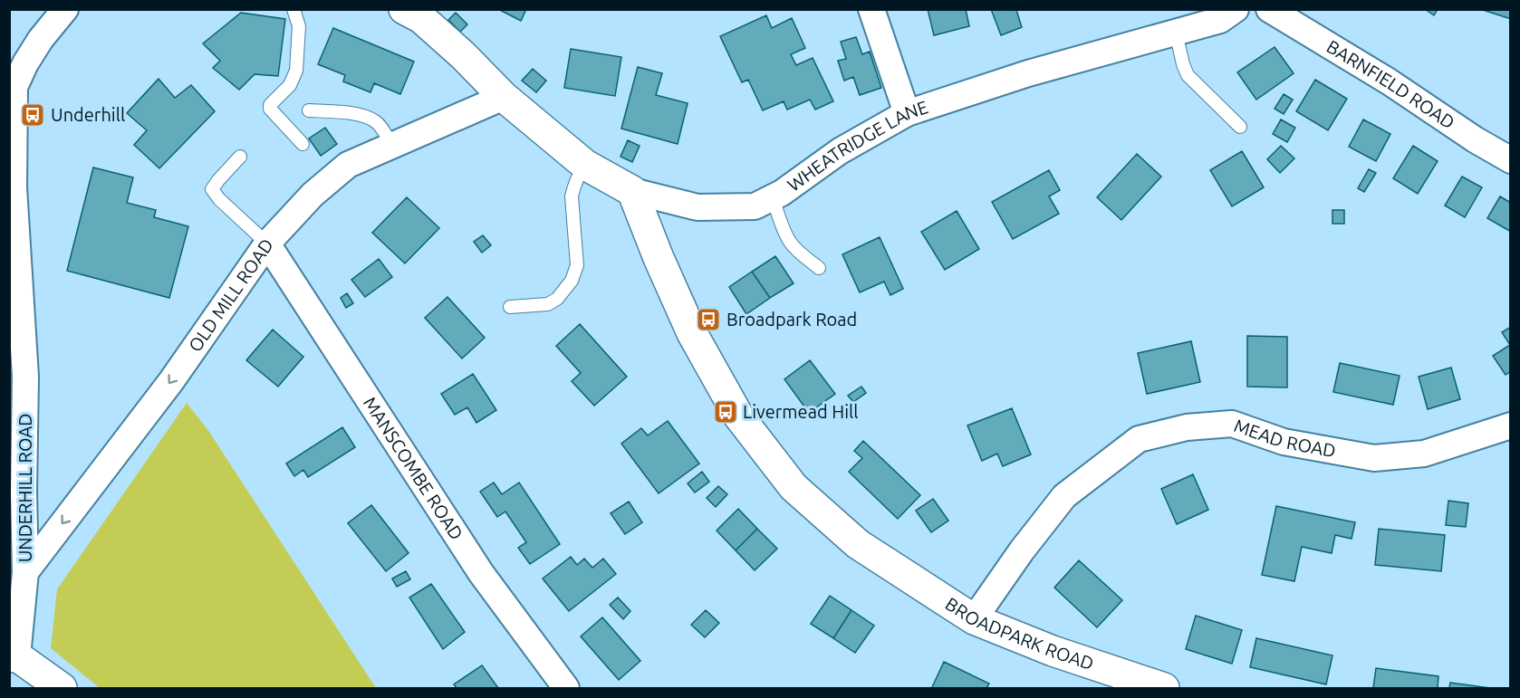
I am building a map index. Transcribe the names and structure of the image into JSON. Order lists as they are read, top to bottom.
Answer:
{
  "streets": {
    "street": [
      "BARNFIELD ROAD",
      "WHEATRIDGE LANE",
      "OLD MILL ROAD",
      "MEAD ROAD",
      "MANSCOMBE ROAD",
      "UNDERHILL ROAD",
      "BROADPARK ROAD"
    ]
  },
  "crossings": [
    ["WHEATRIDGE LANE", "OLD MILL ROAD"],
    ["WHEATRIDGE LANE", "BROADPARK ROAD"],
    ["OLD MILL ROAD", "MANSCOMBE ROAD"],
    ["OLD MILL ROAD", "UNDERHILL ROAD"],
    ["MEAD ROAD", "BROADPARK ROAD"]
  ],
  "one_way": ["OLD MILL ROAD"],
  "places": {
    "bus stop": ["Underhill", "Broadpark Road", "Livermead Hill"]
  }
}
